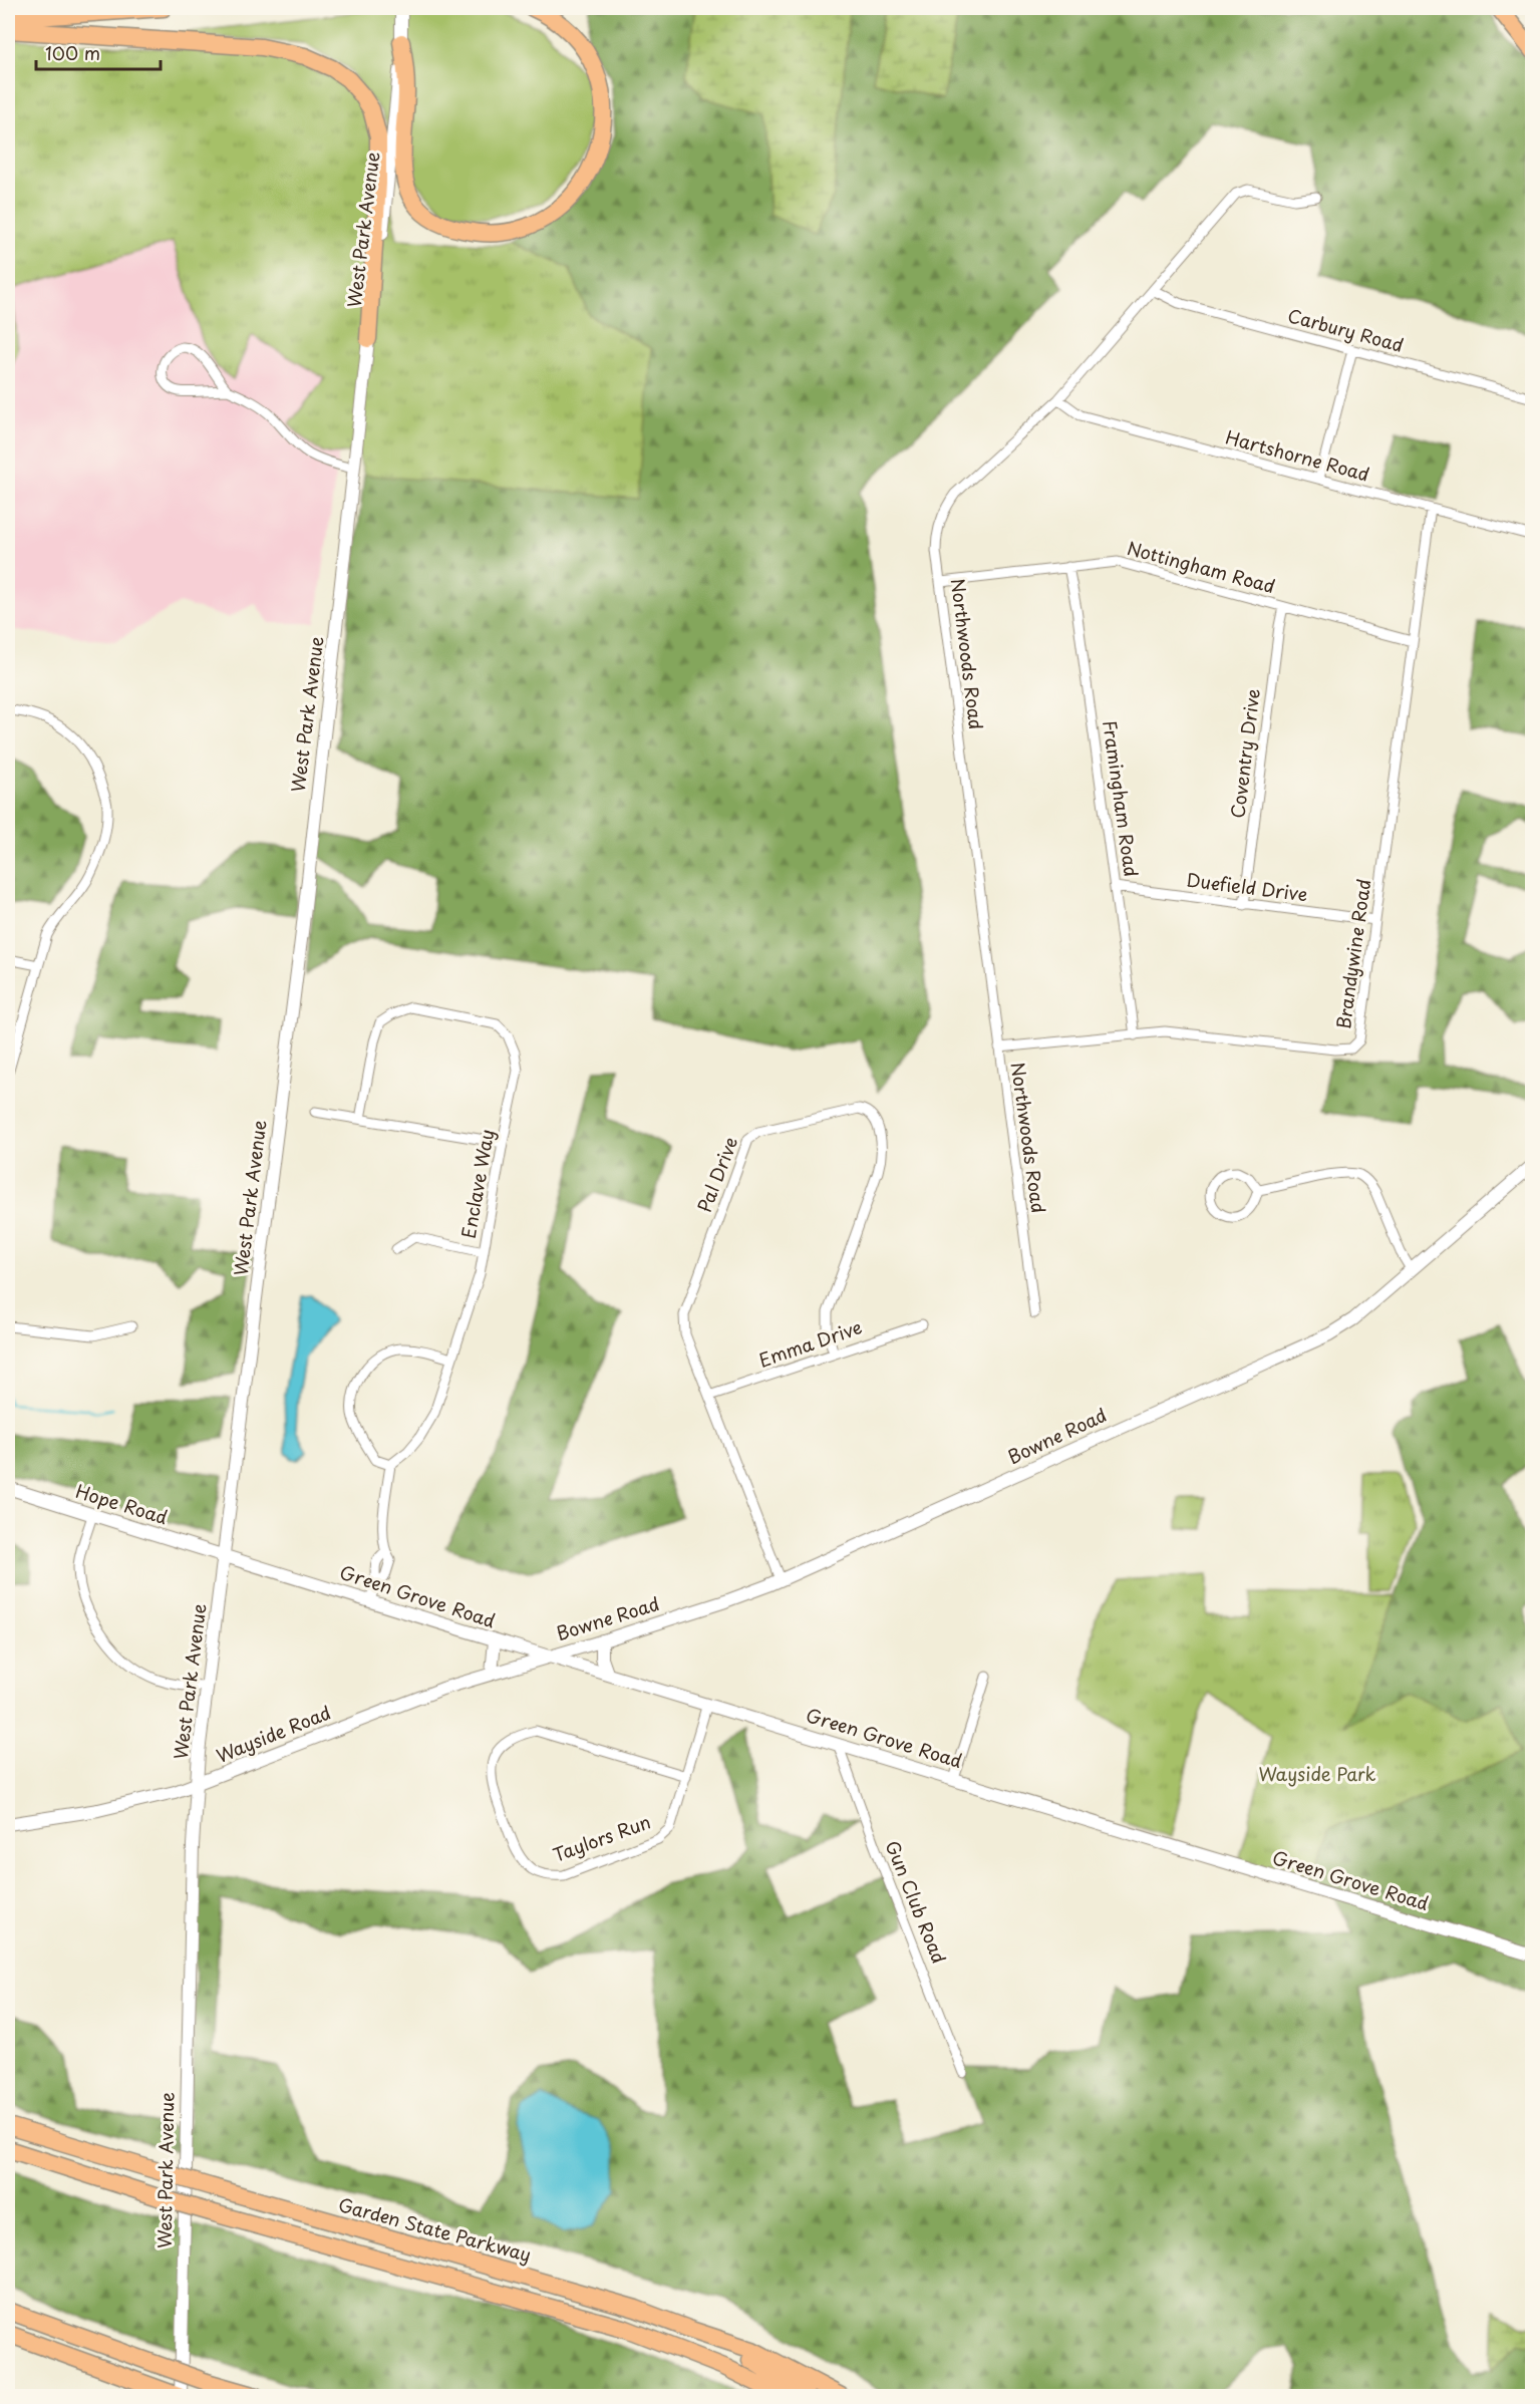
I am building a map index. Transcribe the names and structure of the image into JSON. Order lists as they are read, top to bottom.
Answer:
{
  "streets": {
    "highway": ["Garden State Parkway"],
    "street": [
      "West Park Avenue",
      "Carbury Road",
      "Hartshorne Road",
      "Nottingham Road",
      "Northwoods Road",
      "Coventry Drive",
      "Framingham Road",
      "Duefield Drive",
      "Brandywine Road",
      "Pal Drive",
      "Enclave Way",
      "Emma Drive",
      "Bowne Road",
      "Hope Road",
      "Green Grove Road",
      "Wayside Road",
      "Taylors Run",
      "Gun Club Road"
    ]
  },
  "crossings": [
    ["West Park Avenue", "Hope Road"],
    ["West Park Avenue", "Green Grove Road"],
    ["West Park Avenue", "Wayside Road"],
    ["Carbury Road", "Northwoods Road"],
    ["Hartshorne Road", "Northwoods Road"],
    ["Hartshorne Road", "Brandywine Road"],
    ["Nottingham Road", "Northwoods Road"],
    ["Nottingham Road", "Coventry Drive"],
    ["Nottingham Road", "Framingham Road"],
    ["Nottingham Road", "Brandywine Road"],
    ["Northwoods Road", "Brandywine Road"],
    ["Coventry Drive", "Duefield Drive"],
    ["Framingham Road", "Duefield Drive"],
    ["Framingham Road", "Brandywine Road"],
    ["Duefield Drive", "Brandywine Road"],
    ["Pal Drive", "Emma Drive"],
    ["Pal Drive", "Bowne Road"],
    ["Bowne Road", "Green Grove Road"],
    ["Bowne Road", "Wayside Road"],
    ["Hope Road", "Green Grove Road"],
    ["Green Grove Road", "Wayside Road"],
    ["Green Grove Road", "Taylors Run"],
    ["Green Grove Road", "Gun Club Road"]
  ],
  "parks": ["Wayside Park"],
  "scale_bar": "100 m"
}
